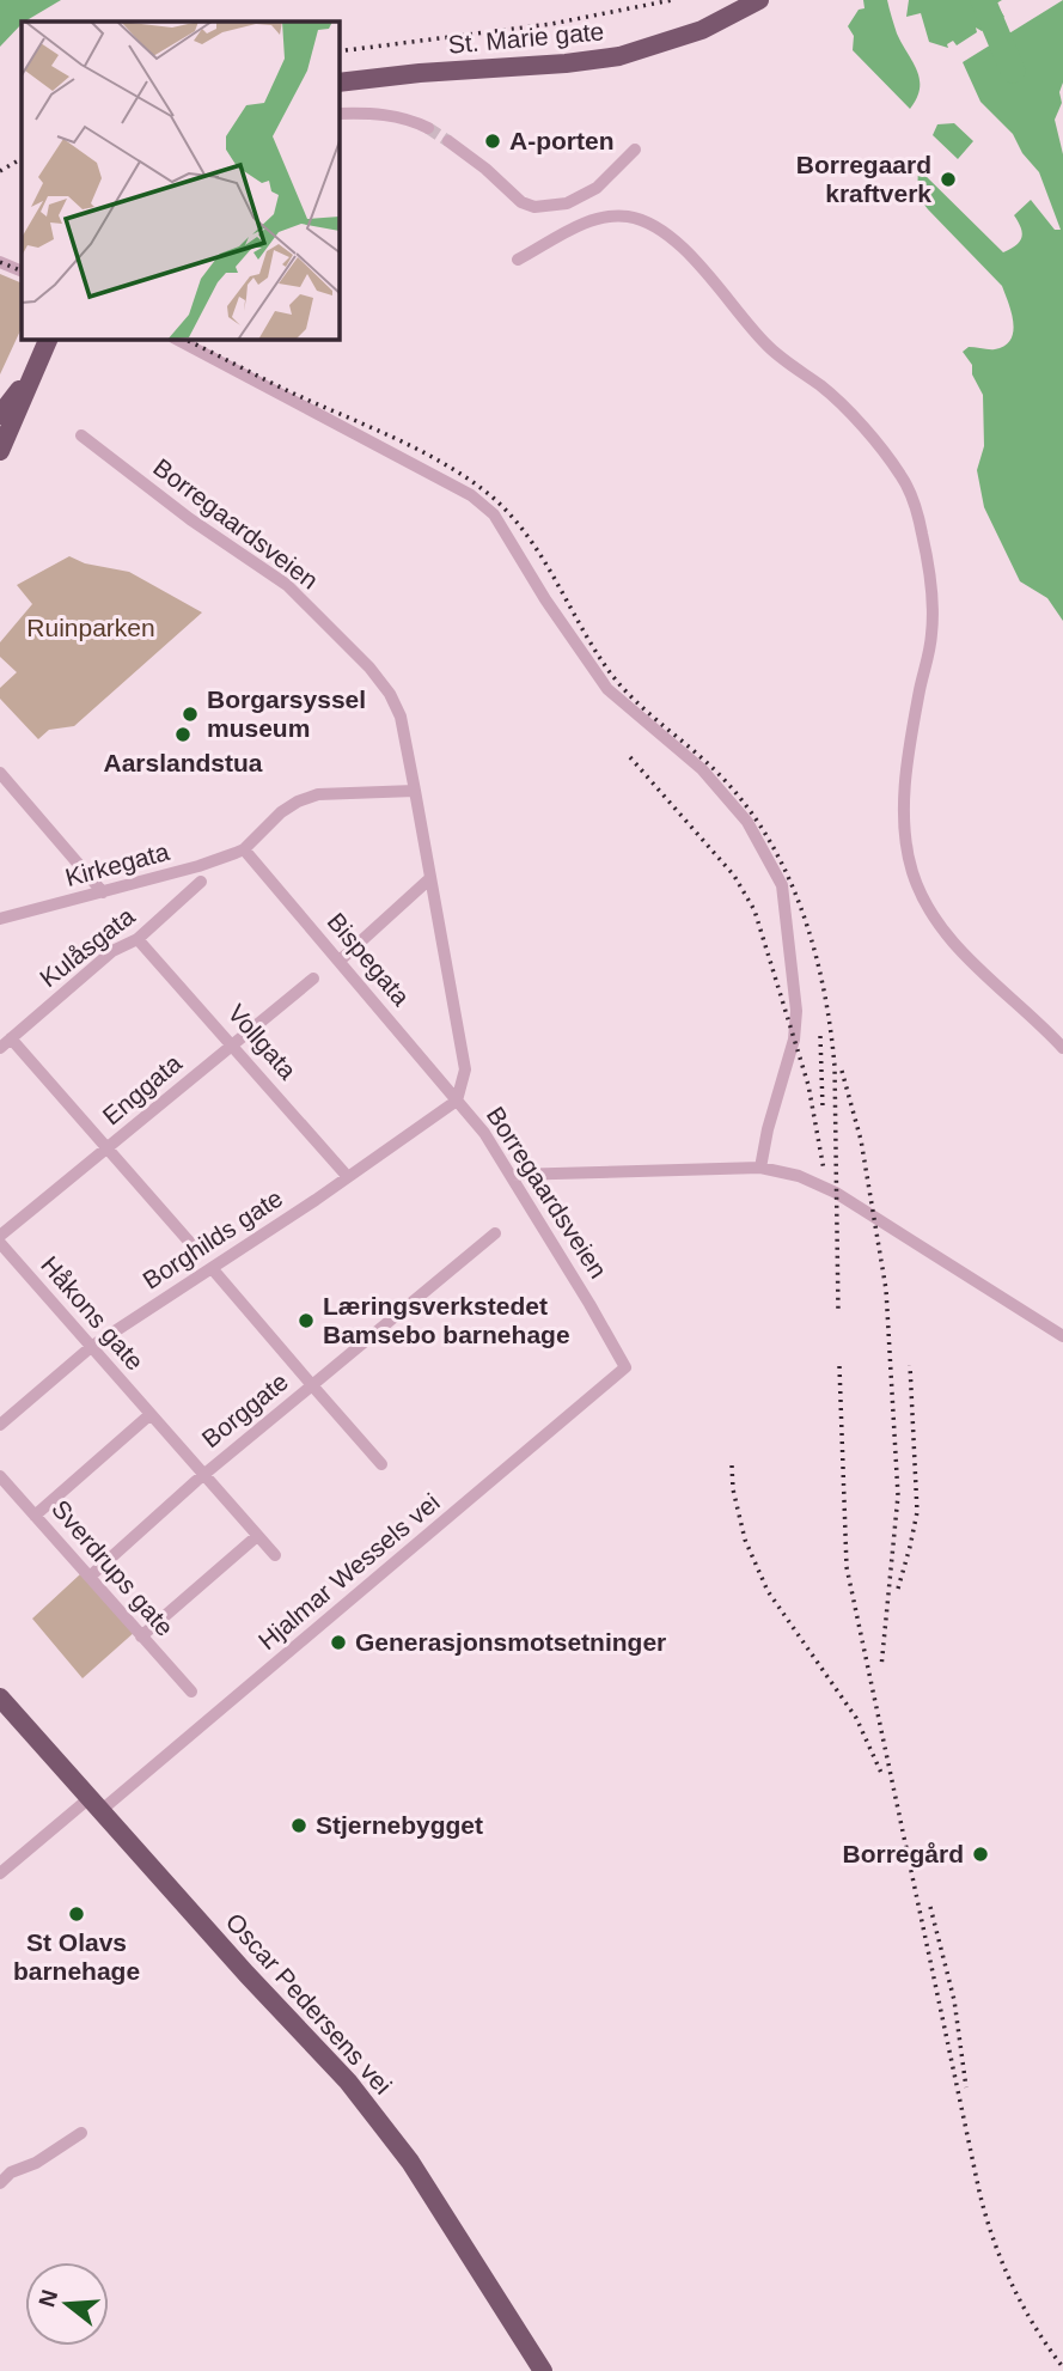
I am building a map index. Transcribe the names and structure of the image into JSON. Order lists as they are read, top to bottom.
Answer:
{
  "streets": {
    "main road": ["St. Marie gate", "Oscar Pedersens vei"],
    "street": [
      "Borregaardsveien",
      "Kirkegata",
      "Kulåsgata",
      "Bispegata",
      "Vollgata",
      "Enggata",
      "Borghilds gate",
      "Håkons gate",
      "Borggate",
      "Sverdrups gate",
      "Hjalmar Wessels vei"
    ]
  },
  "crossings": [
    ["Borregaardsveien", "Bispegata"],
    ["Borregaardsveien", "Borghilds gate"],
    ["Borregaardsveien", "Hjalmar Wessels vei"],
    ["Kirkegata", "Bispegata"],
    ["Kulåsgata", "Vollgata"],
    ["Bispegata", "Borghilds gate"],
    ["Vollgata", "Enggata"],
    ["Vollgata", "Borghilds gate"],
    ["Borghilds gate", "Håkons gate"],
    ["Borghilds gate", "Borggate"],
    ["Håkons gate", "Borggate"],
    ["Hjalmar Wessels vei", "Oscar Pedersens vei"]
  ],
  "parks": ["Ruinparken"],
  "places": [
    "A-porten",
    "Borregaard kraftverk",
    "Borgarsyssel museum",
    "Aarslandstua",
    "Læringsverkstedet Bamsebo barnehage",
    "Generasjonsmotsetninger",
    "Stjernebygget",
    "Borregård",
    "St Olavs barnehage"
  ],
  "north": "left"
}
